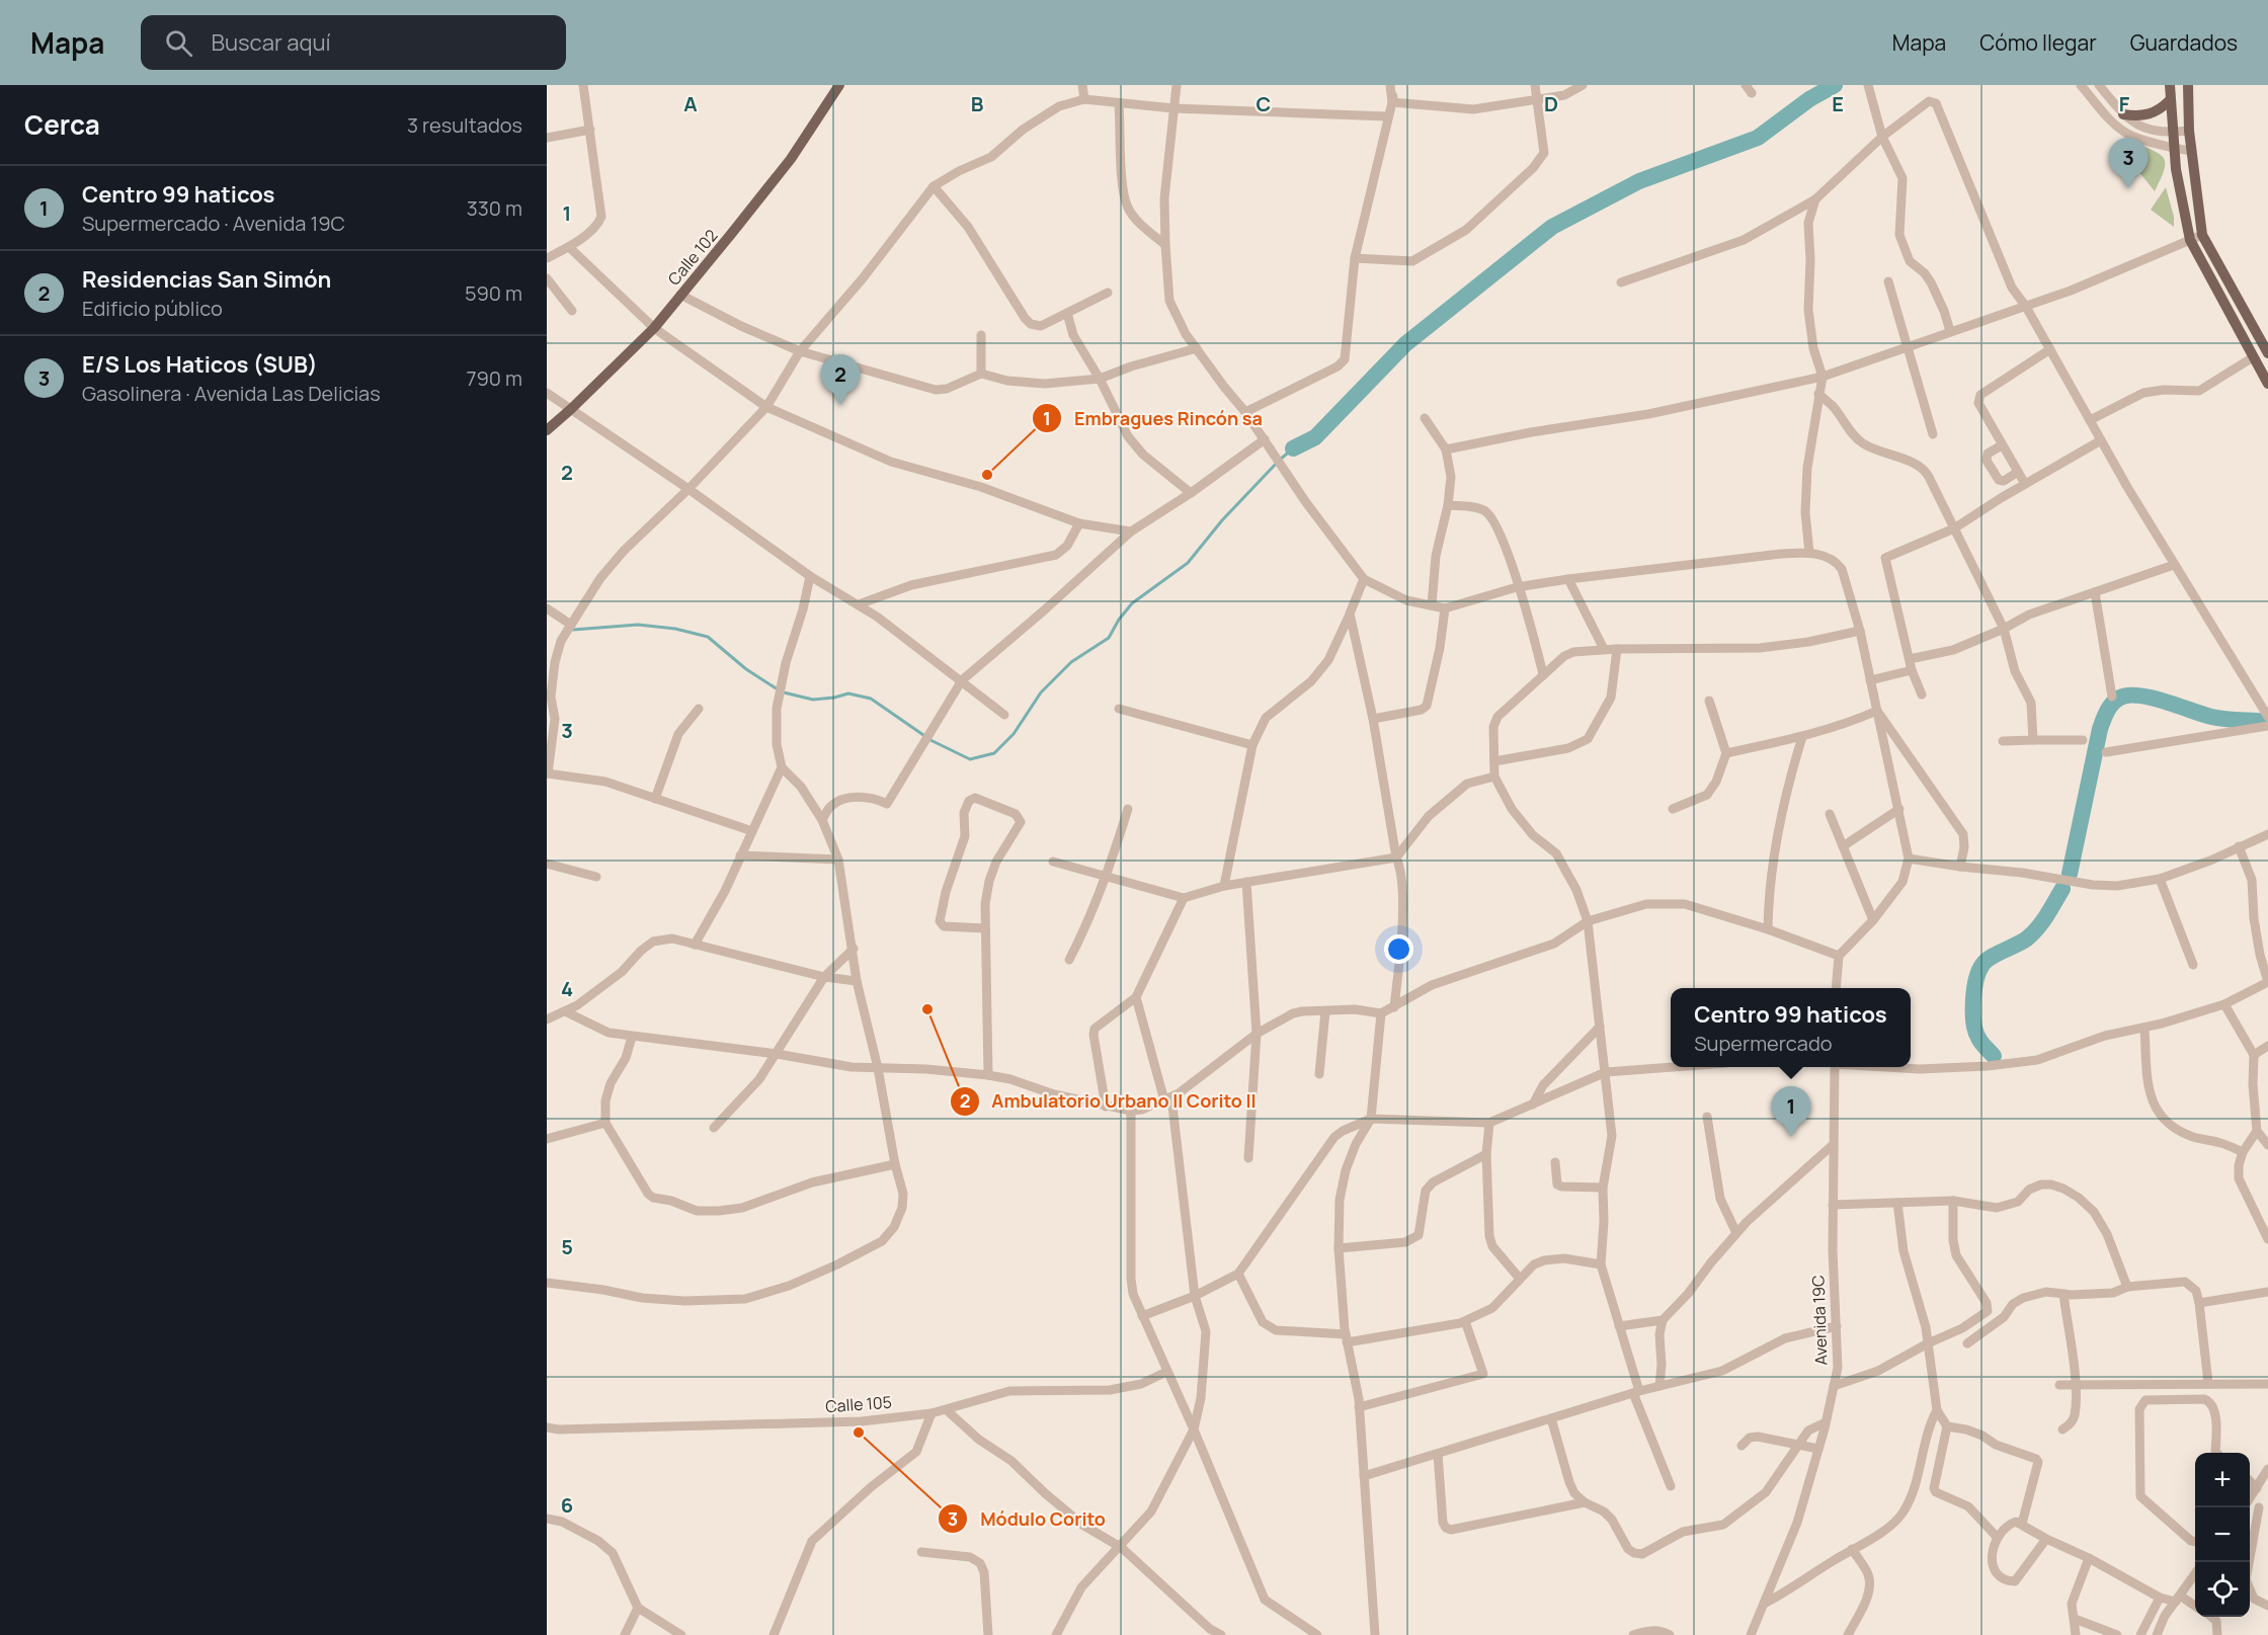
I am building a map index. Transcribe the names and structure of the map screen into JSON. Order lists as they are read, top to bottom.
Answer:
{
  "streets": {
    "main road": ["Calle 102"],
    "street": ["Avenida 19C", "Calle 105"]
  },
  "places": ["Embragues Rincón sa", "Ambulatorio Urbano II Corito II", "Módulo Corito"],
  "page": {
    "header": "Mapa",
    "search": "Buscar aquí",
    "nav": ["Mapa", "Cómo llegar", "Guardados"],
    "heading": ["Cerca", "3 resultados"],
    "pins": ["3", "2", "1"],
    "list": [
      {
        "mark": "1",
        "name": "Centro 99 haticos",
        "note": "Supermercado · Avenida 19C",
        "value": "330 m"
      },
      {
        "mark": "2",
        "name": "Residencias San Simón",
        "note": "Edificio público",
        "value": "590 m"
      },
      {
        "mark": "3",
        "name": "E/S Los Haticos (SUB)",
        "note": "Gasolinera · Avenida Las Delicias",
        "value": "790 m"
      }
    ],
    "popup": ["Centro 99 haticos", "Supermercado"],
    "map_buttons": ["+", "−"]
  },
  "grid": {
    "columns": [
      "A",
      "B",
      "C",
      "D",
      "E",
      "F"
    ],
    "rows": [
      "1",
      "2",
      "3",
      "4",
      "5",
      "6"
    ]
  }
}
